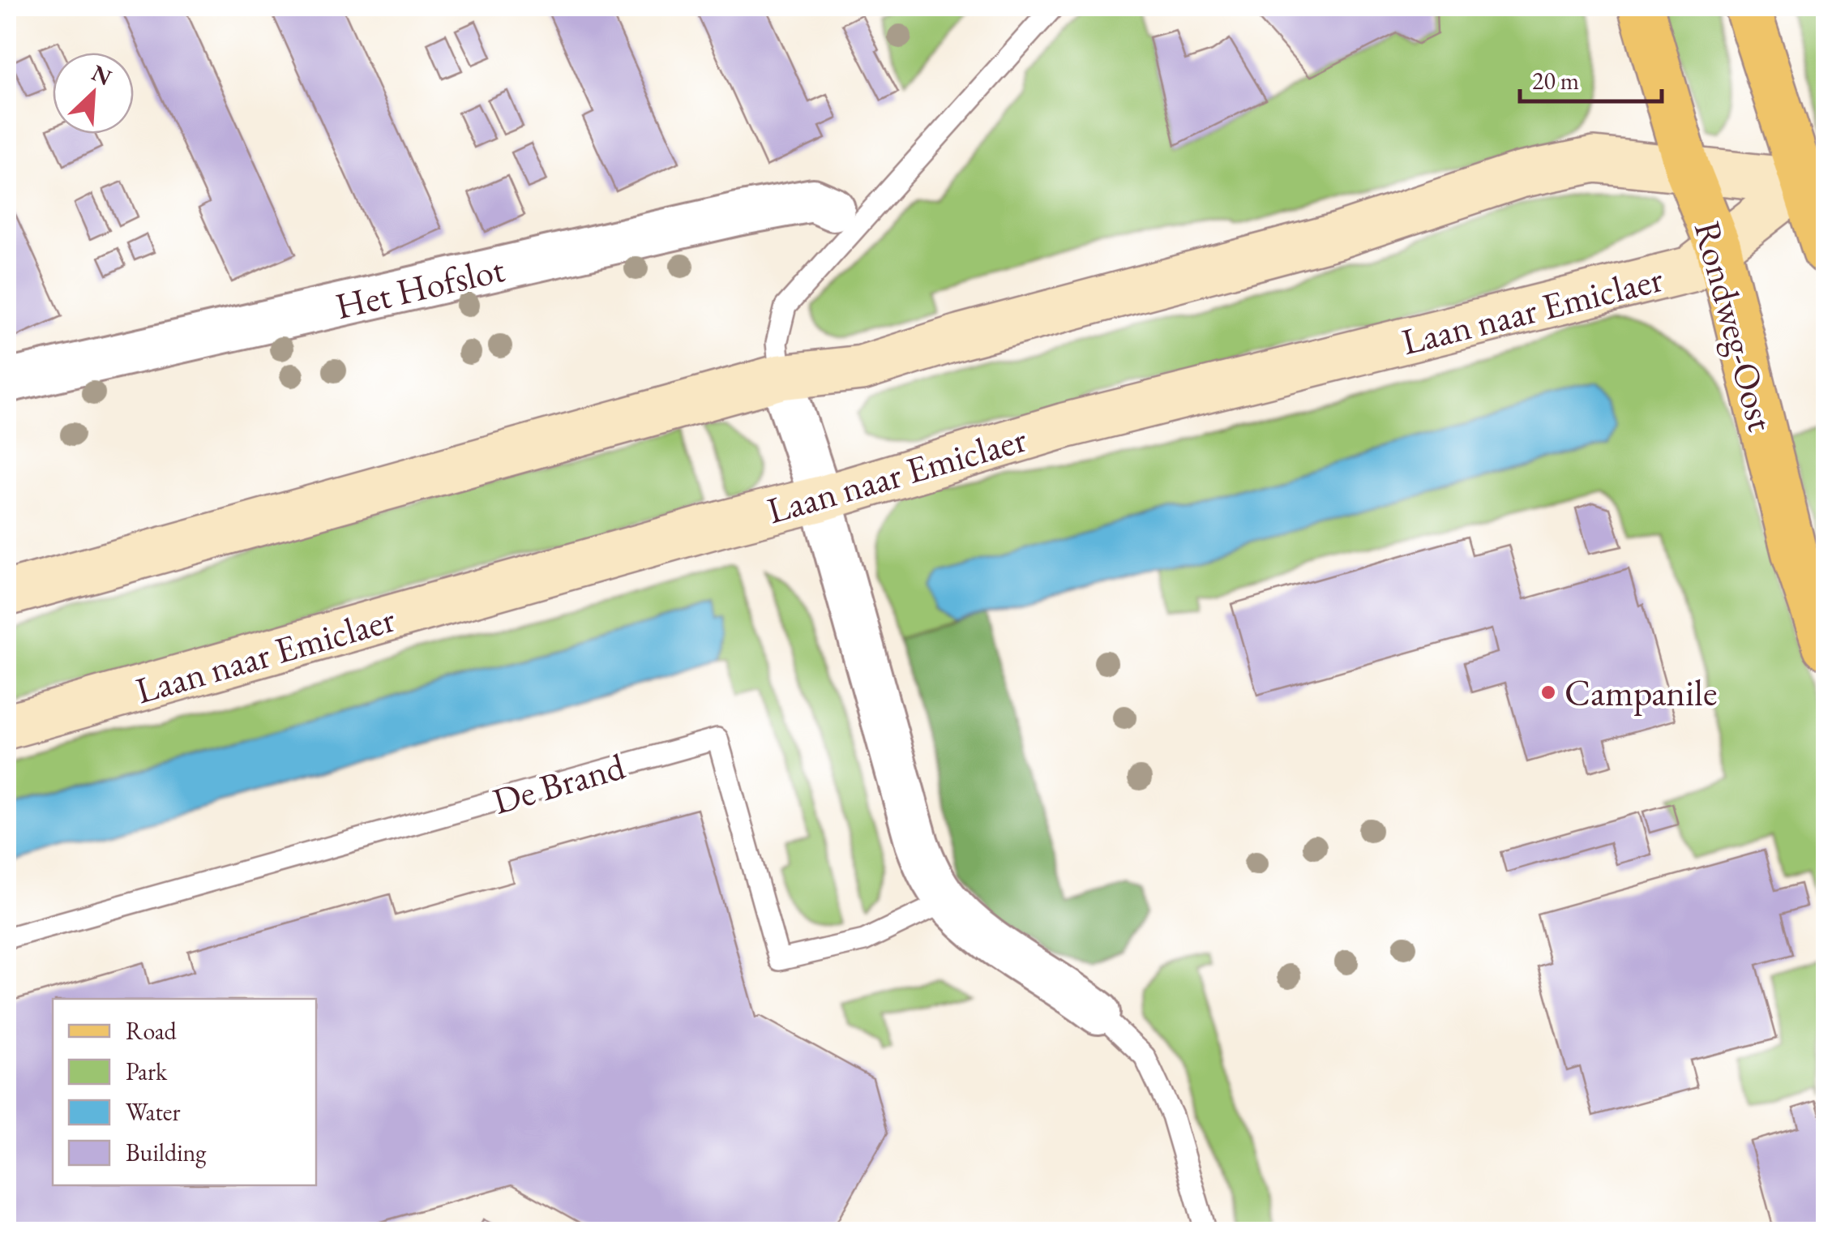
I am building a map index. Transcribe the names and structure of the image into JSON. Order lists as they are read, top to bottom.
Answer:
{
  "streets": {
    "main road": ["Laan naar Emiclaer", "Rondweg-Oost"],
    "street": ["Het Hofslot"],
    "lane": ["De Brand"]
  },
  "crossings": [
    ["Laan naar Emiclaer", "Rondweg-Oost"]
  ],
  "places": ["Campanile"],
  "legend": [
    "Road",
    "Park",
    "Water",
    "Building"
  ],
  "scale_bar": "20 m",
  "north": "top right"
}
